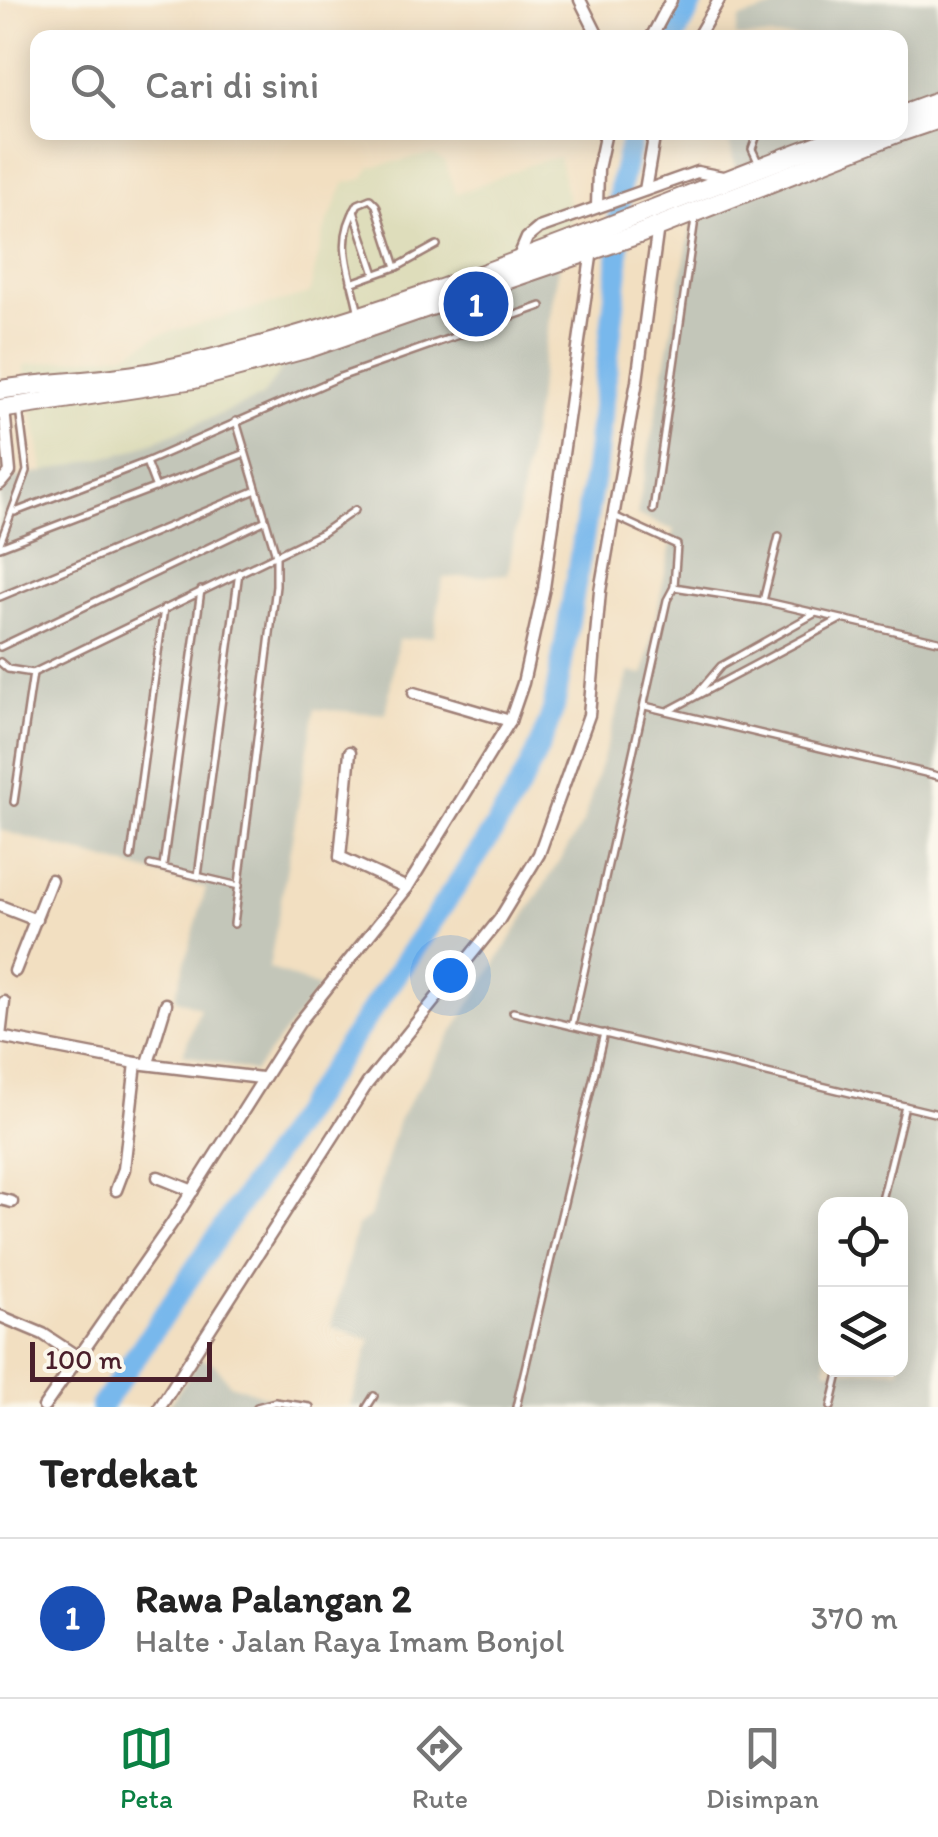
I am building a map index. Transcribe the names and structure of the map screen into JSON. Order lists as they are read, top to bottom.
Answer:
{
  "scale_bar": "100 m",
  "page": {
    "search": "Cari di sini",
    "pins": "1",
    "scale": "100 m",
    "heading": "Terdekat",
    "list": [
      {
        "mark": "1",
        "name": "Rawa Palangan 2",
        "note": "Halte · Jalan Raya Imam Bonjol",
        "value": "370 m"
      }
    ],
    "nav": ["Peta", "Rute", "Disimpan"]
  }
}
